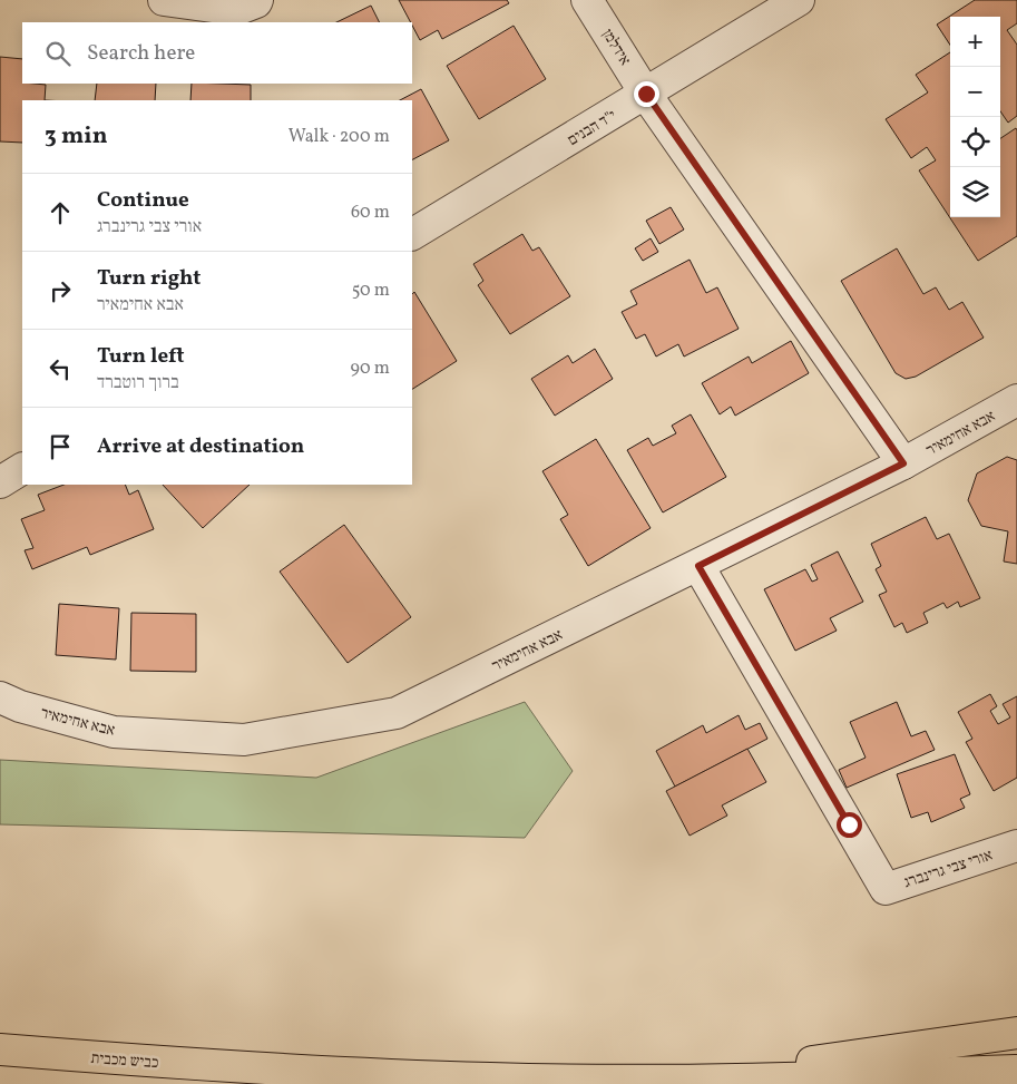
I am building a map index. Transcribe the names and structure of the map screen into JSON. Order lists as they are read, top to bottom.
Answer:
{
  "streets": {
    "highway": ["כביש מכבית"],
    "street": [
      "אידלמן",
      "י\"ד הבנים",
      "אבא אחימאיר",
      "אורי צבי גרינברג"
    ]
  },
  "crossings": [
    ["אידלמן", "י\"ד הבנים"],
    ["אידלמן", "אבא אחימאיר"],
    ["אבא אחימאיר", "אורי צבי גרינברג"]
  ],
  "page": {
    "map_buttons": ["+", "−"],
    "search": "Search here",
    "heading": ["3 min", "Walk · 200 m"],
    "list": [
      ["Continue", "אורי צבי גרינברג", "60 m"],
      ["Turn right", "אבא אחימאיר", "50 m"],
      ["Turn left", "ברוך רוטברד", "90 m"],
      "Arrive at destination"
    ]
  }
}
